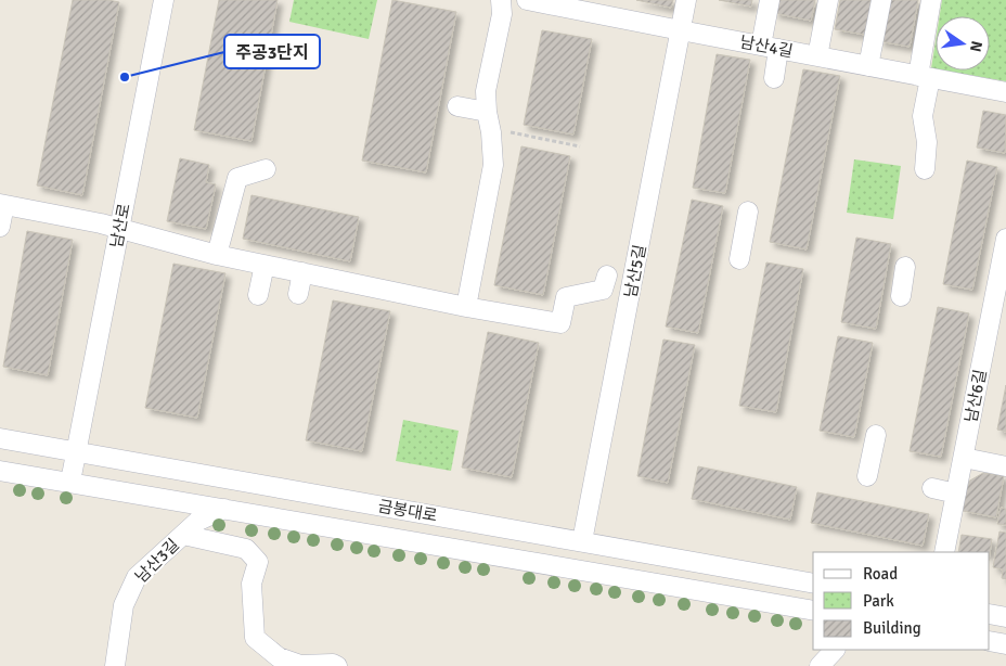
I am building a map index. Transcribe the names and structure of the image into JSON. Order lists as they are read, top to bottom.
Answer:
{
  "streets": {
    "street": [
      "남산4길",
      "남산로",
      "남산5길",
      "남산6길",
      "금봉대로",
      "남산3길"
    ]
  },
  "crossings": [
    ["남산4길", "남산5길"],
    ["남산로", "금봉대로"],
    ["남산5길", "금봉대로"],
    ["금봉대로", "남산3길"]
  ],
  "places": ["주공3단지"],
  "legend": ["Road", "Park", "Building"],
  "north": "right"
}
